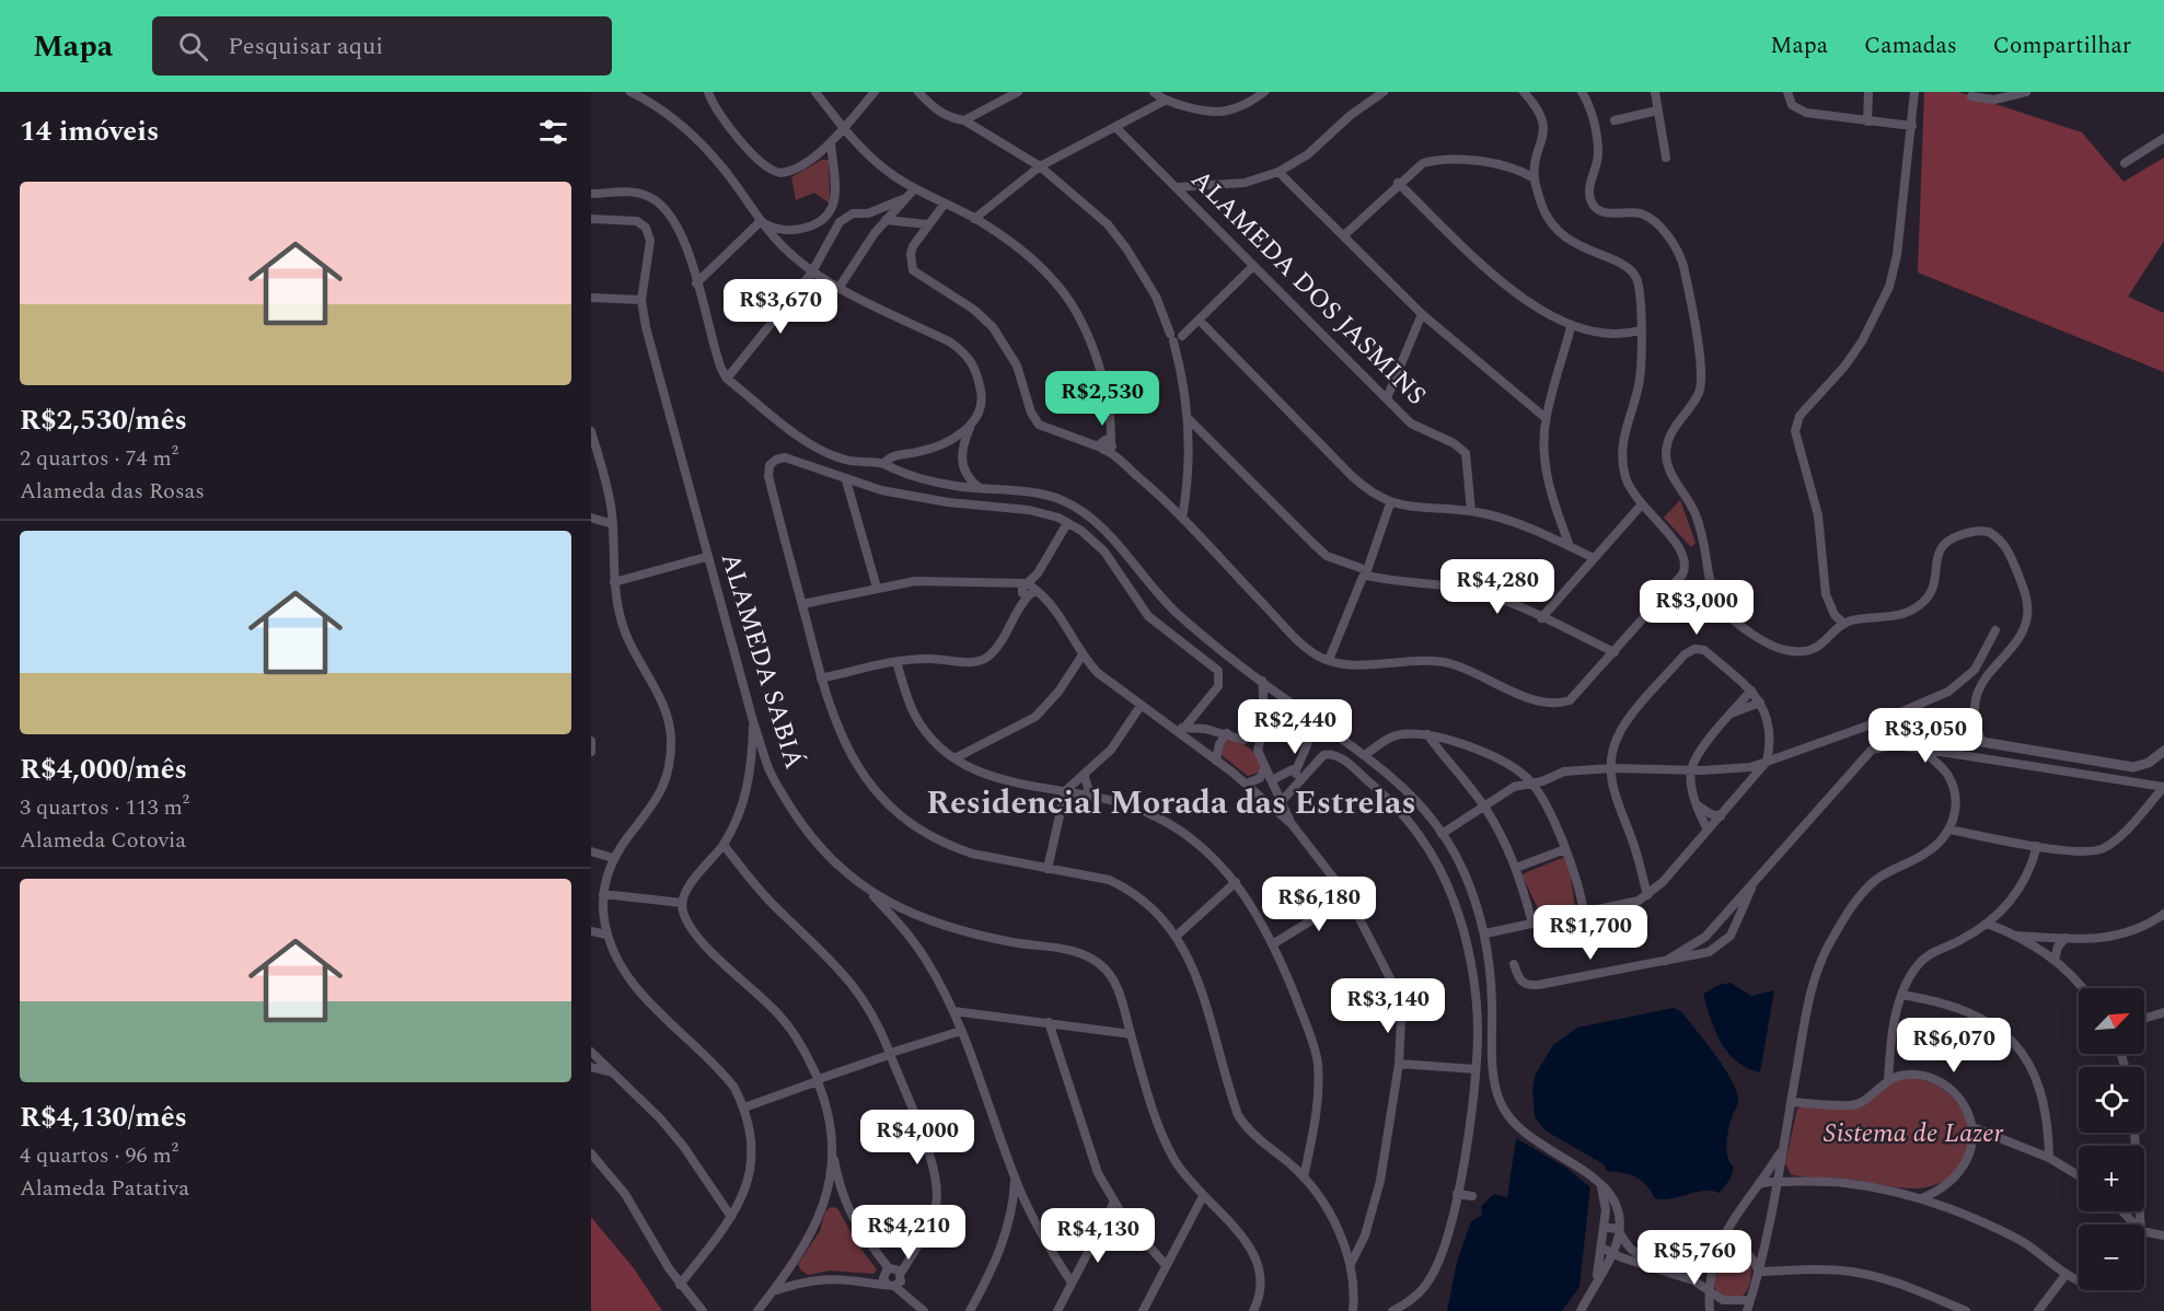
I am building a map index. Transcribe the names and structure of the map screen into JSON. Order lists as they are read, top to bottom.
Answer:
{
  "streets": {
    "street": ["ALAMEDA DOS JASMINS", "ALAMEDA SABIÁ"]
  },
  "districts": ["Residencial Morada das Estrelas"],
  "parks": ["Sistema de Lazer"],
  "north": "top right",
  "page": {
    "header": "Mapa",
    "search": "Pesquisar aqui",
    "nav": ["Mapa", "Camadas", "Compartilhar"],
    "heading": "14 imóveis",
    "list": [
      {
        "name": "R$2,530/mês",
        "note": "2 quartos · 74 m² · Alameda das Rosas"
      },
      {
        "name": "R$4,000/mês",
        "note": "3 quartos · 113 m² · Alameda Cotovia"
      },
      {
        "name": "R$4,130/mês",
        "note": "4 quartos · 96 m² · Alameda Patativa"
      }
    ],
    "price": [
      "R$3,670",
      "R$2,530",
      "R$4,280",
      "R$3,000",
      "R$2,440",
      "R$3,050",
      "R$6,180",
      "R$1,700",
      "R$3,140",
      "R$6,070",
      "R$4,000",
      "R$4,210",
      "R$4,130",
      "R$5,760"
    ],
    "map_buttons": ["+", "−"]
  }
}
